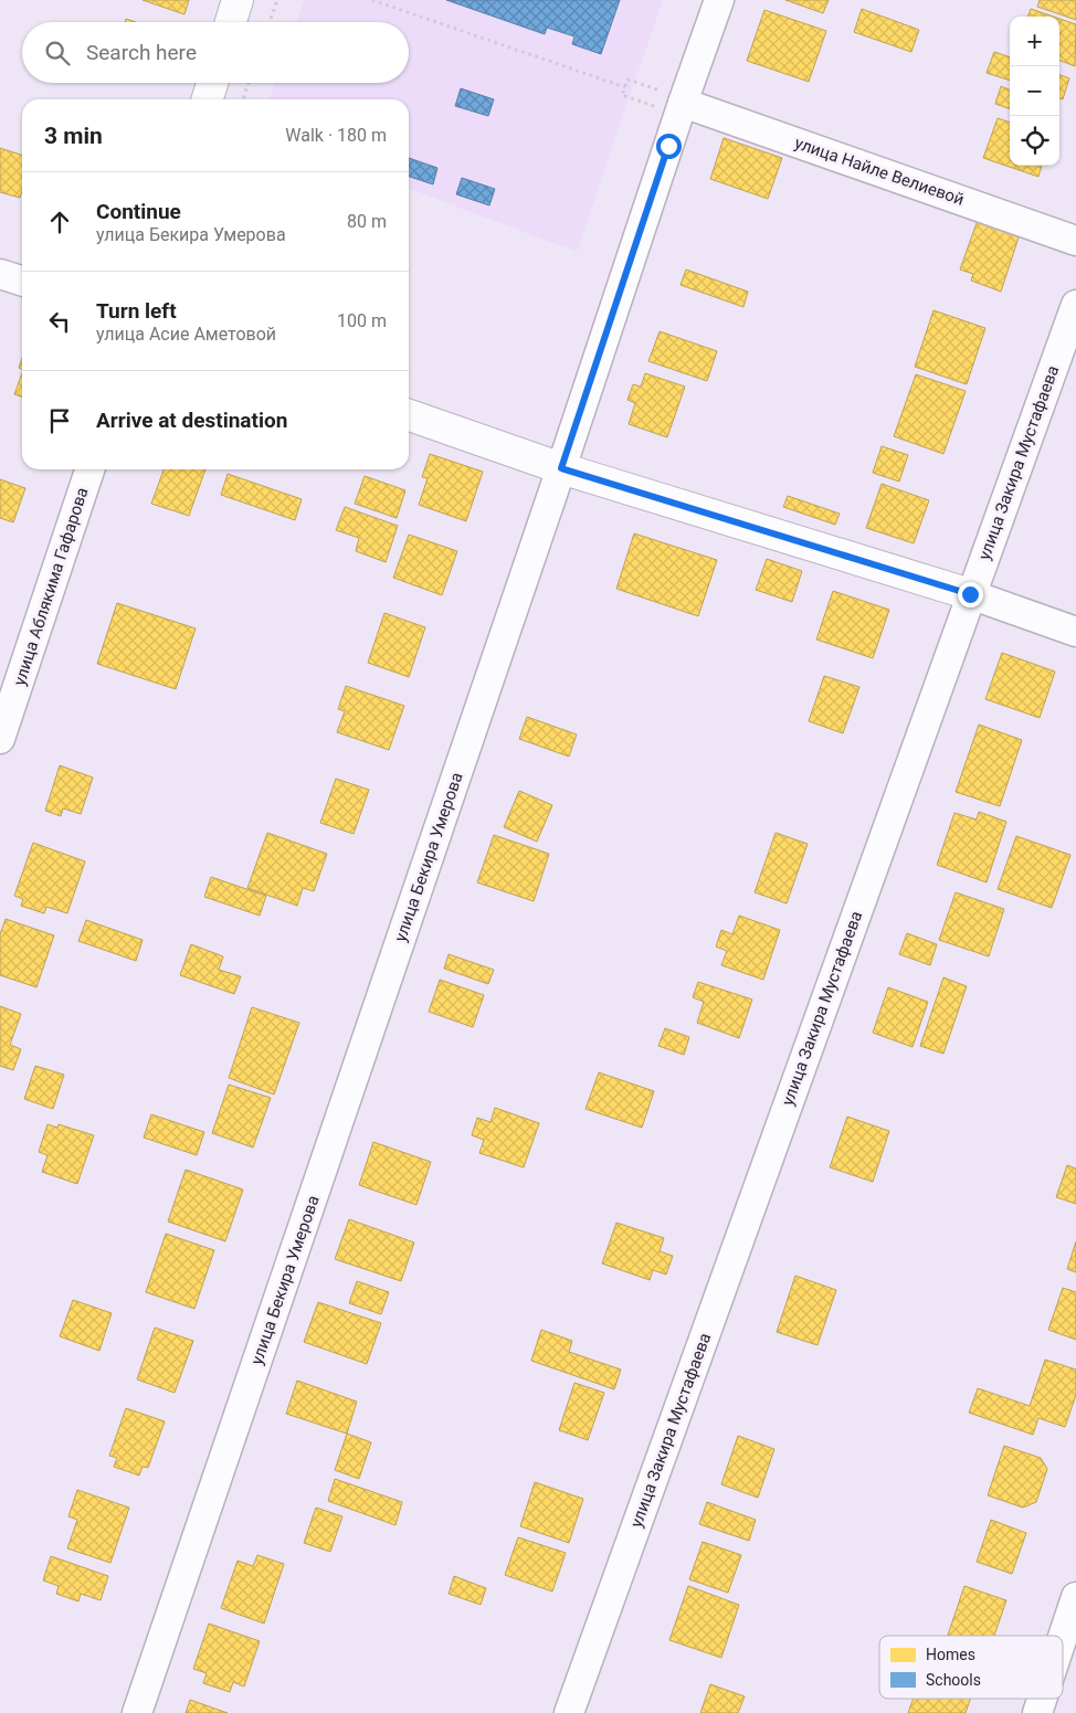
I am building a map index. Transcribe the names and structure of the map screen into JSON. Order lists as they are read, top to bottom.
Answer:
{
  "streets": {
    "street": [
      "улица Найле Велиевой",
      "улица Закира Мустафаева",
      "улица Аблякима Гафарова",
      "улица Бекира Умерова"
    ]
  },
  "crossings": [
    ["улица Найле Велиевой", "улица Бекира Умерова"]
  ],
  "legend": ["Homes", "Schools"],
  "page": {
    "map_buttons": ["+", "−"],
    "search": "Search here",
    "heading": ["3 min", "Walk · 180 m"],
    "list": [
      ["Continue", "улица Бекира Умерова", "80 m"],
      ["Turn left", "улица Асие Аметовой", "100 m"],
      "Arrive at destination"
    ]
  }
}
